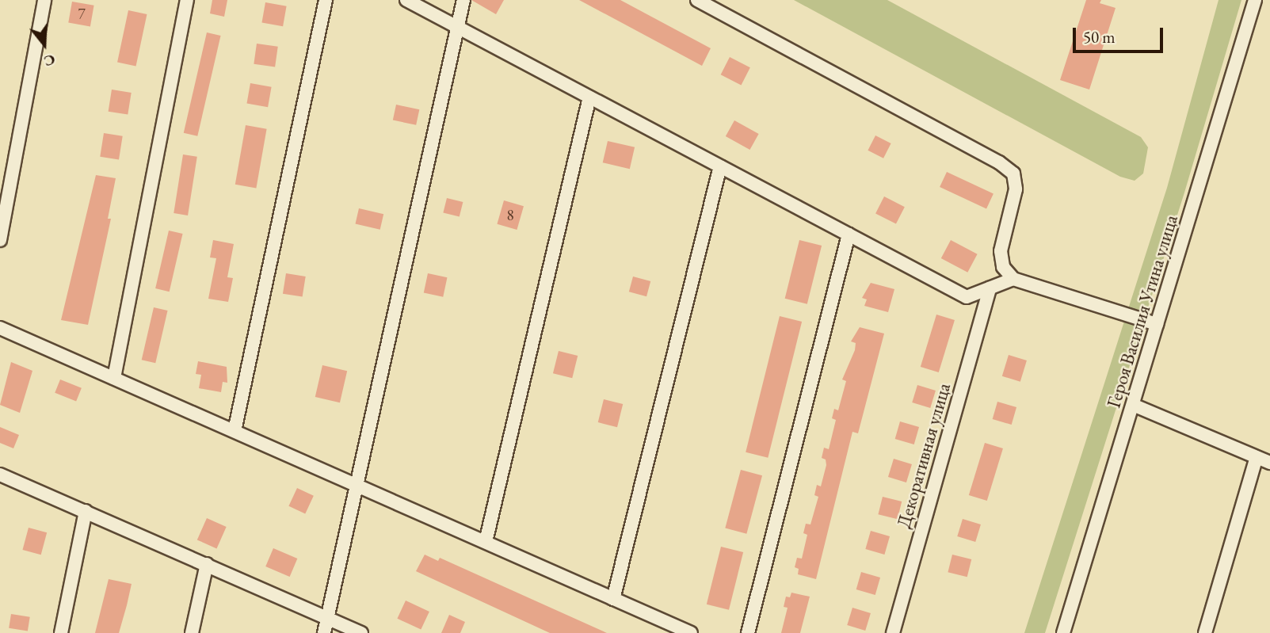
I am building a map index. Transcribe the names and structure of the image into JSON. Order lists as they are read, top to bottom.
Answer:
{
  "streets": {
    "street": ["Героя Василия Утина улица", "Декоративная улица"]
  },
  "house_numbers": ["7", "8"],
  "scale_bar": "50 m",
  "north": "bottom"
}
